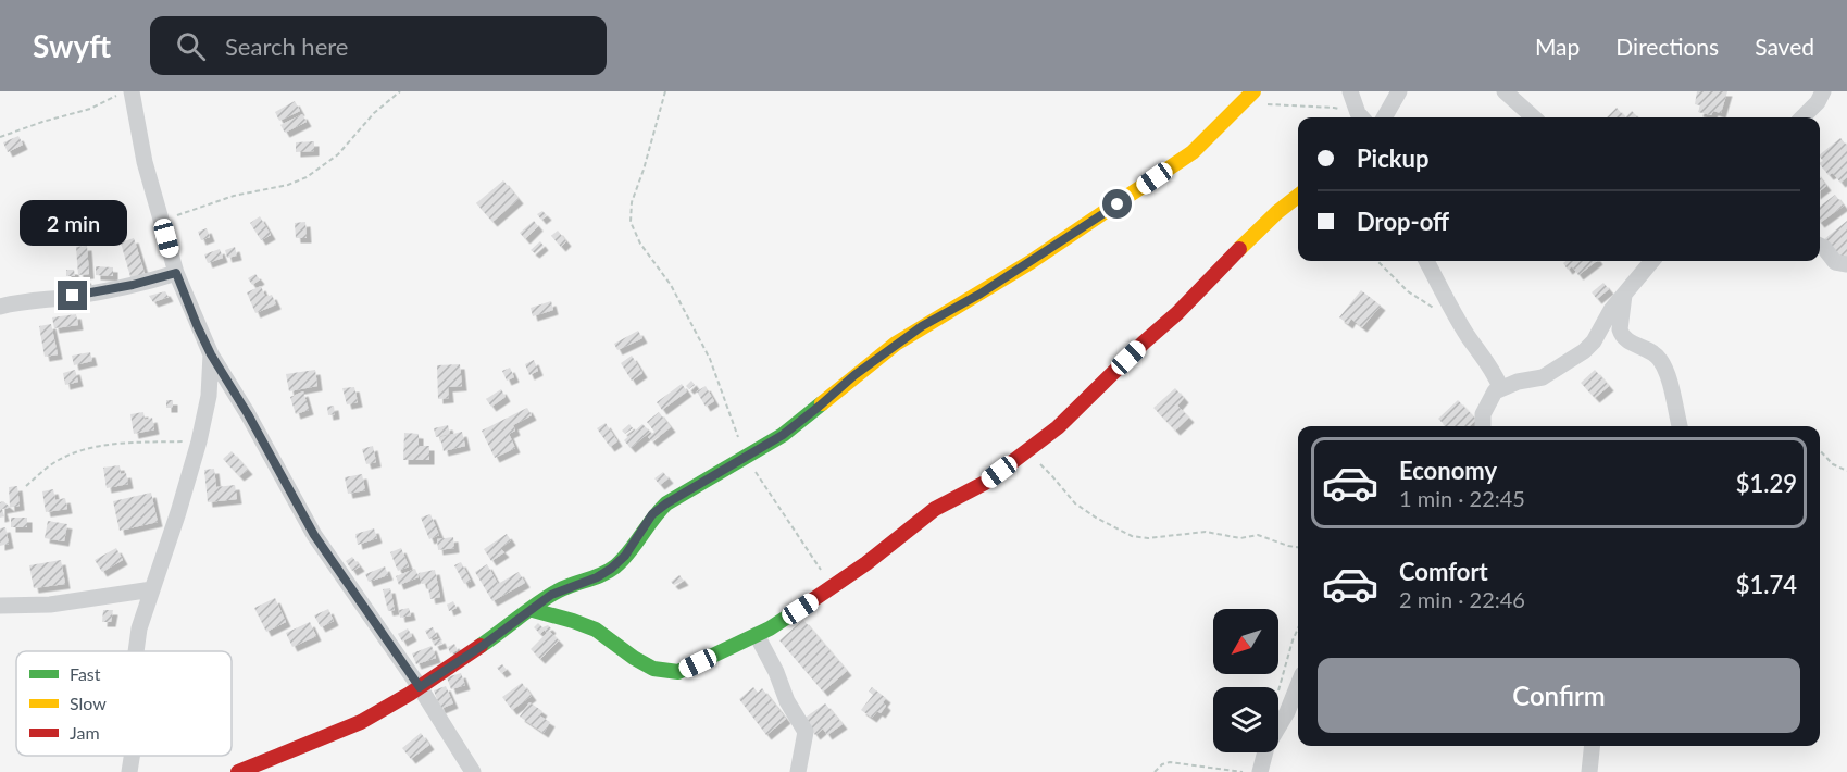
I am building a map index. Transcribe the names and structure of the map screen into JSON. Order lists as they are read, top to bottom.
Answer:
{
  "legend": ["Fast", "Slow", "Jam"],
  "north": "bottom left",
  "page": {
    "header": "Swyft",
    "search": "Search here",
    "nav": ["Map", "Directions", "Saved"],
    "banner": ["Pickup", "Drop-off"],
    "bubble": "2 min",
    "list": [
      {
        "name": "Economy",
        "note": "1 min · 22:45",
        "value": "$1.29"
      },
      {
        "name": "Comfort",
        "note": "2 min · 22:46",
        "value": "$1.74"
      }
    ],
    "buttons": "Confirm"
  }
}
